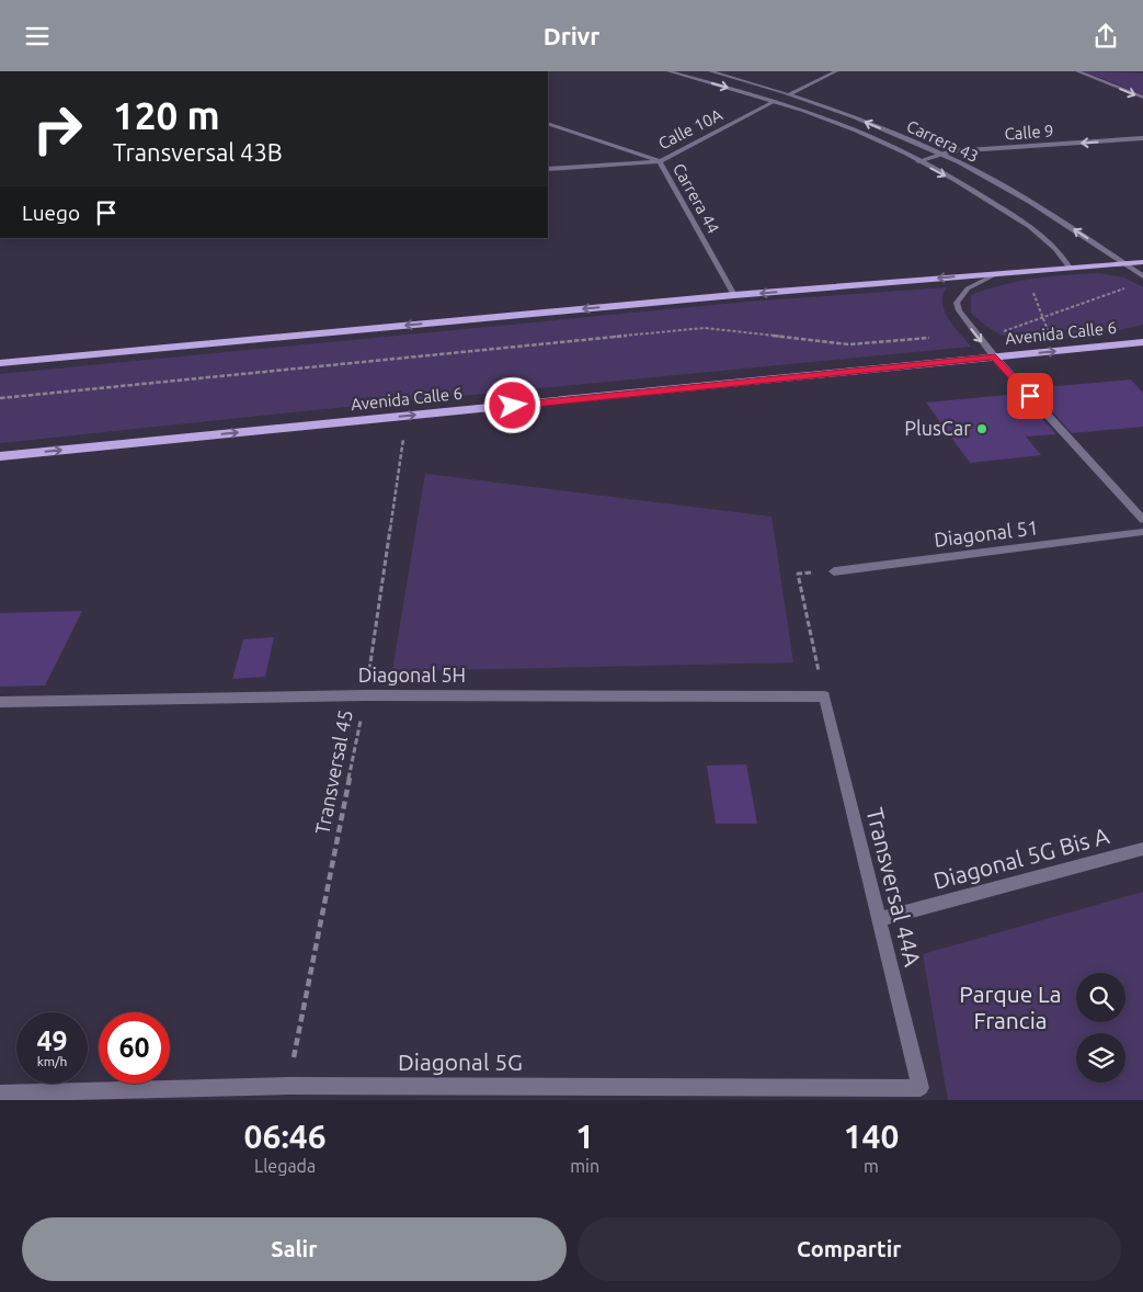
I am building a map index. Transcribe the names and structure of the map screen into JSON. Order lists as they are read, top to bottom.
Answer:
{
  "streets": {
    "main road": ["Avenida Calle 6"],
    "street": [
      "Calle 10A",
      "Calle 9",
      "Carrera 43",
      "Carrera 44",
      "Diagonal 51",
      "Diagonal 5H",
      "Diagonal 5G Bis A",
      "Transversal 44A",
      "Diagonal 5G"
    ],
    "path": ["Transversal 45"]
  },
  "crossings": [
    ["Calle 10A", "Carrera 43"],
    ["Calle 10A", "Carrera 44"],
    ["Calle 9", "Carrera 43"],
    ["Avenida Calle 6", "Transversal 45"],
    ["Diagonal 5H", "Transversal 45"],
    ["Diagonal 5H", "Transversal 44A"],
    ["Transversal 45", "Diagonal 5G"],
    ["Diagonal 5G Bis A", "Transversal 44A"],
    ["Transversal 44A", "Diagonal 5G"]
  ],
  "parks": ["Parque La Francia"],
  "places": ["PlusCar"],
  "page": {
    "header": "Drivr",
    "turn": ["120 m", "Transversal 43B"],
    "then": "Luego",
    "speed": "49 km/h",
    "limit": "60",
    "eta": [
      "06:46",
      "Llegada",
      "1",
      "min",
      "140",
      "m"
    ],
    "buttons": ["Salir", "Compartir"]
  }
}
